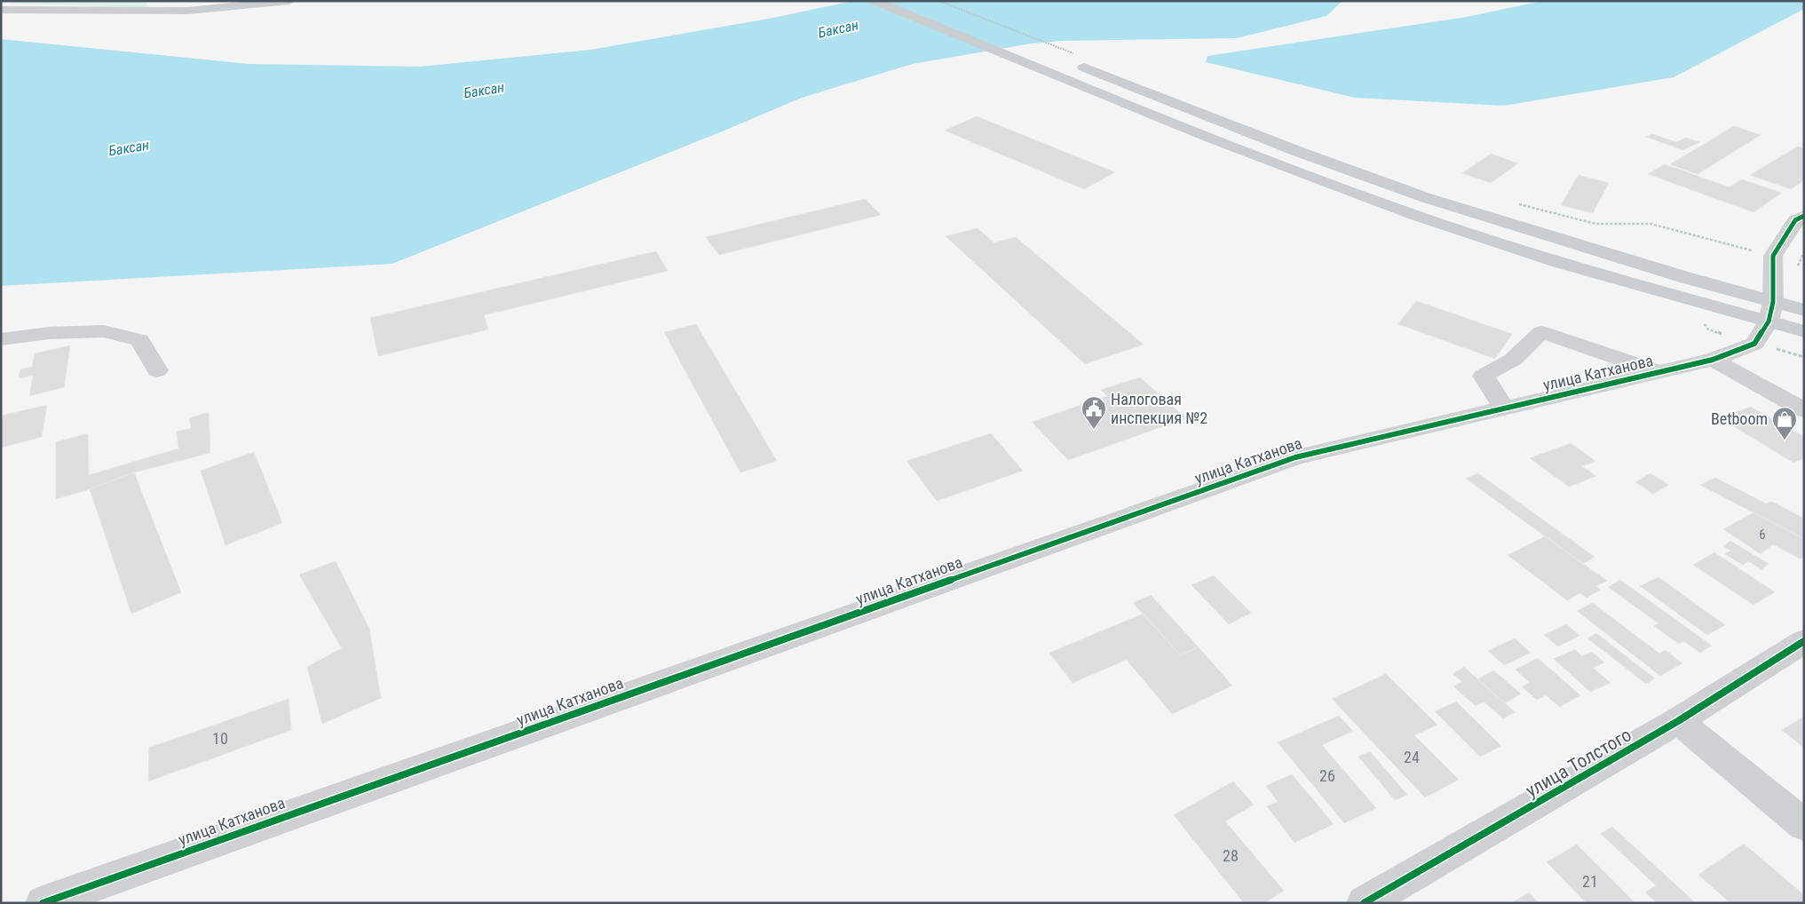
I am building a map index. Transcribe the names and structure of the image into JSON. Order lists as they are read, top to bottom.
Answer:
{
  "streets": {
    "street": ["улица Катханова", "улица Толстого"]
  },
  "water": ["Баксан"],
  "places": {
    "public building": ["Налоговая инспекция №2"],
    "shop": ["Betboom"]
  },
  "house_numbers": [
    "6",
    "10",
    "24",
    "26",
    "28",
    "21"
  ]
}
